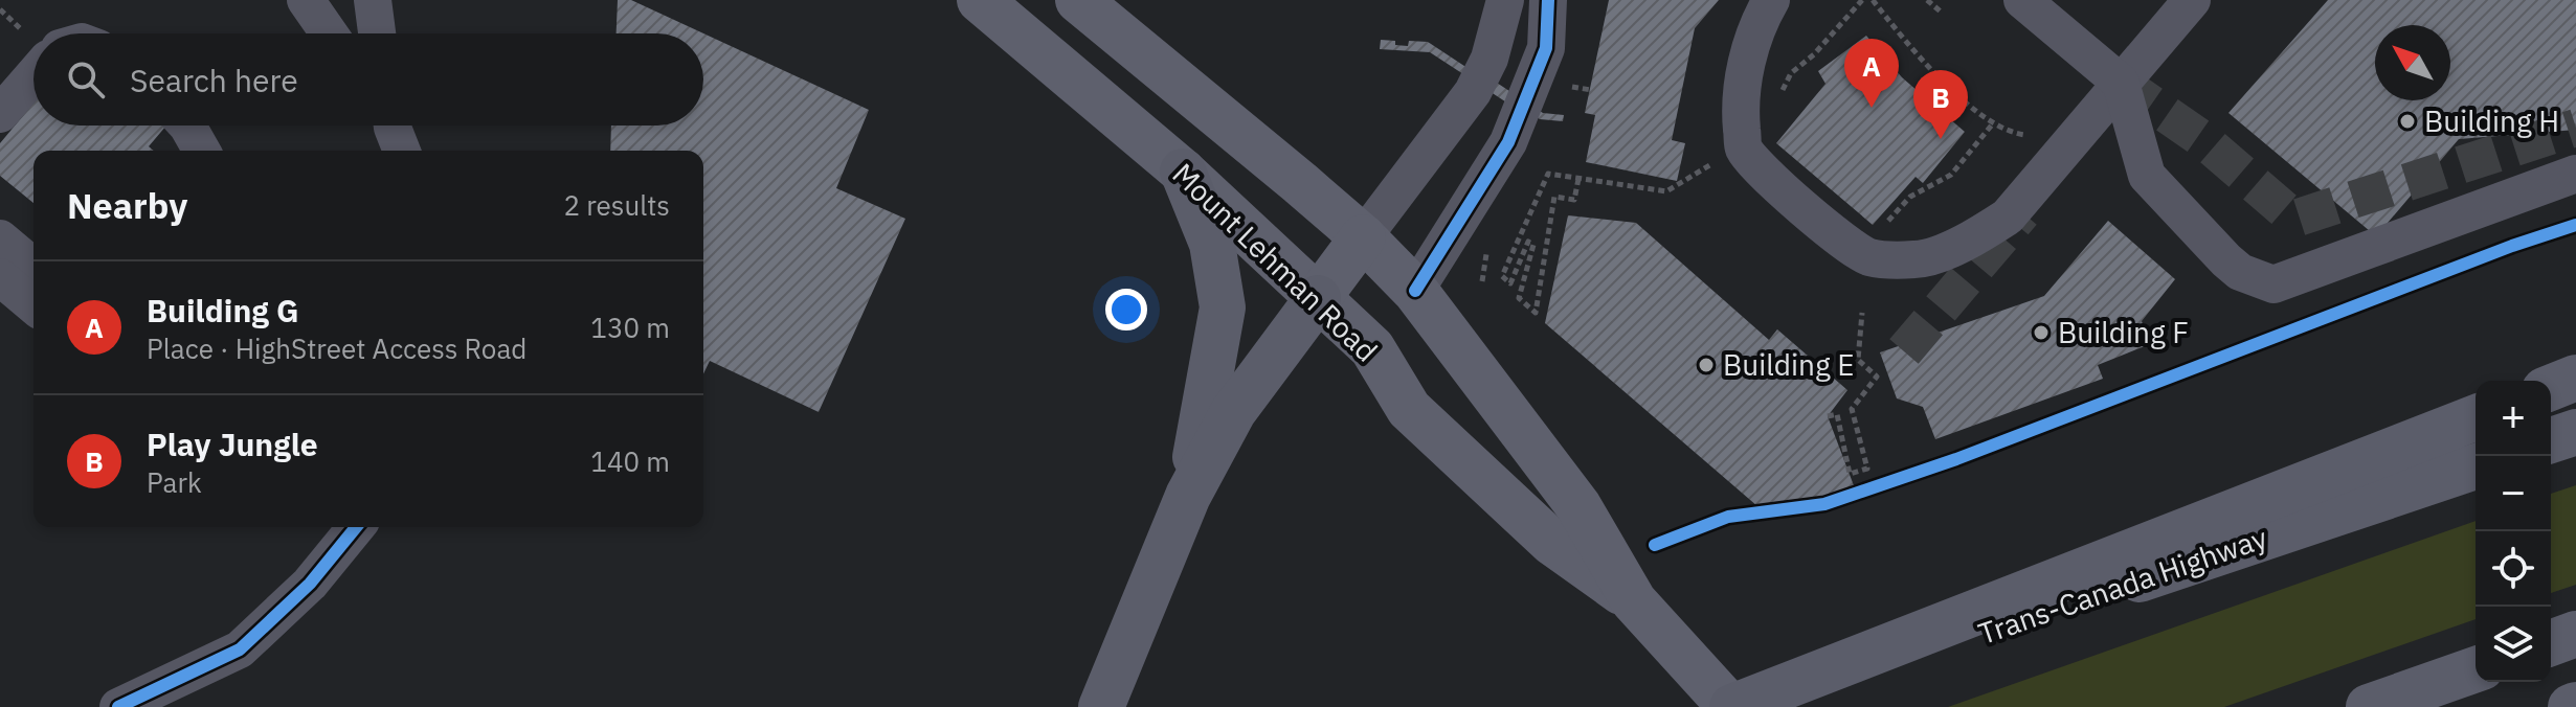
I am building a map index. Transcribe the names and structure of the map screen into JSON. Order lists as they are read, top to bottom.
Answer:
{
  "streets": {
    "highway": ["Trans-Canada Highway"],
    "main road": ["Mount Lehman Road"]
  },
  "places": ["Building H", "Building F", "Building E"],
  "north": "top left",
  "page": {
    "search": "Search here",
    "pins": ["A", "B"],
    "heading": ["Nearby", "2 results"],
    "list": [
      {
        "mark": "A",
        "name": "Building G",
        "note": "Place · HighStreet Access Road",
        "value": "130 m"
      },
      {
        "mark": "B",
        "name": "Play Jungle",
        "note": "Park",
        "value": "140 m"
      }
    ],
    "map_buttons": ["+", "−"]
  }
}
